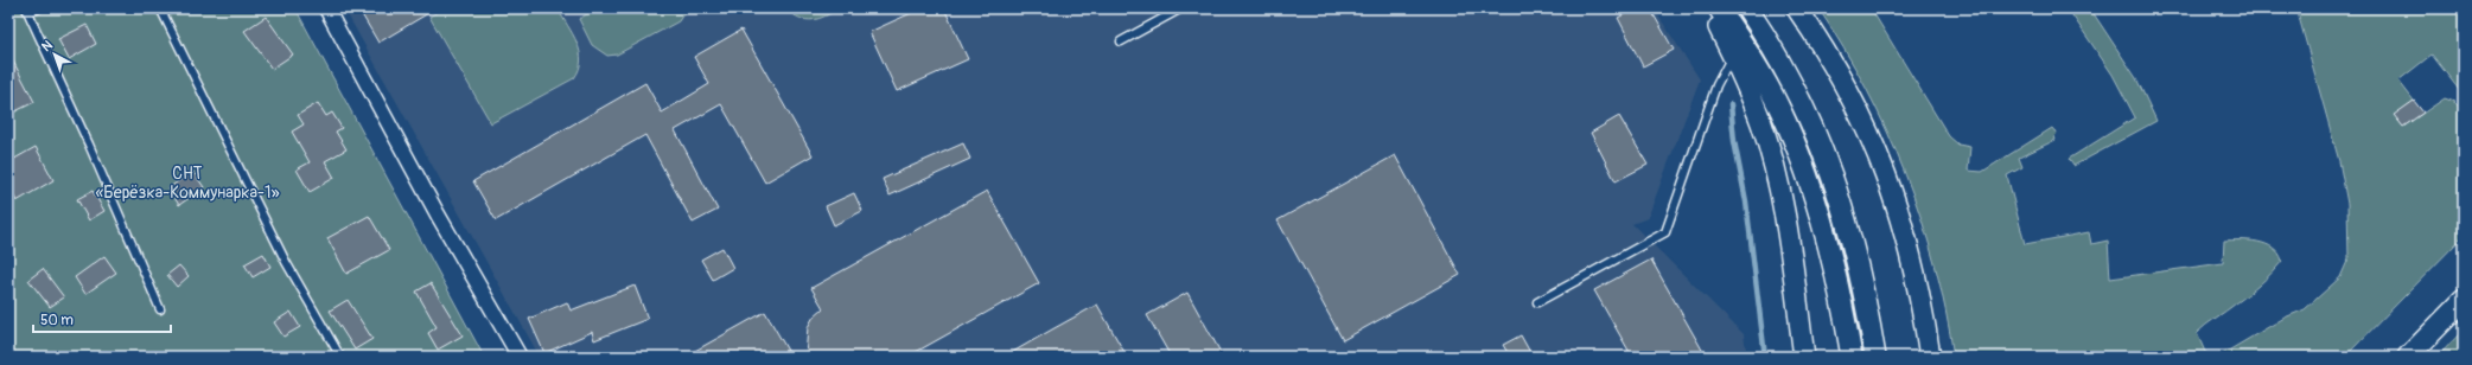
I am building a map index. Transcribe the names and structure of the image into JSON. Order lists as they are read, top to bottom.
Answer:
{
  "parks": ["СНТ «Берёзка-Коммунарка-1»"],
  "scale_bar": "50 m",
  "north": "top left"
}
